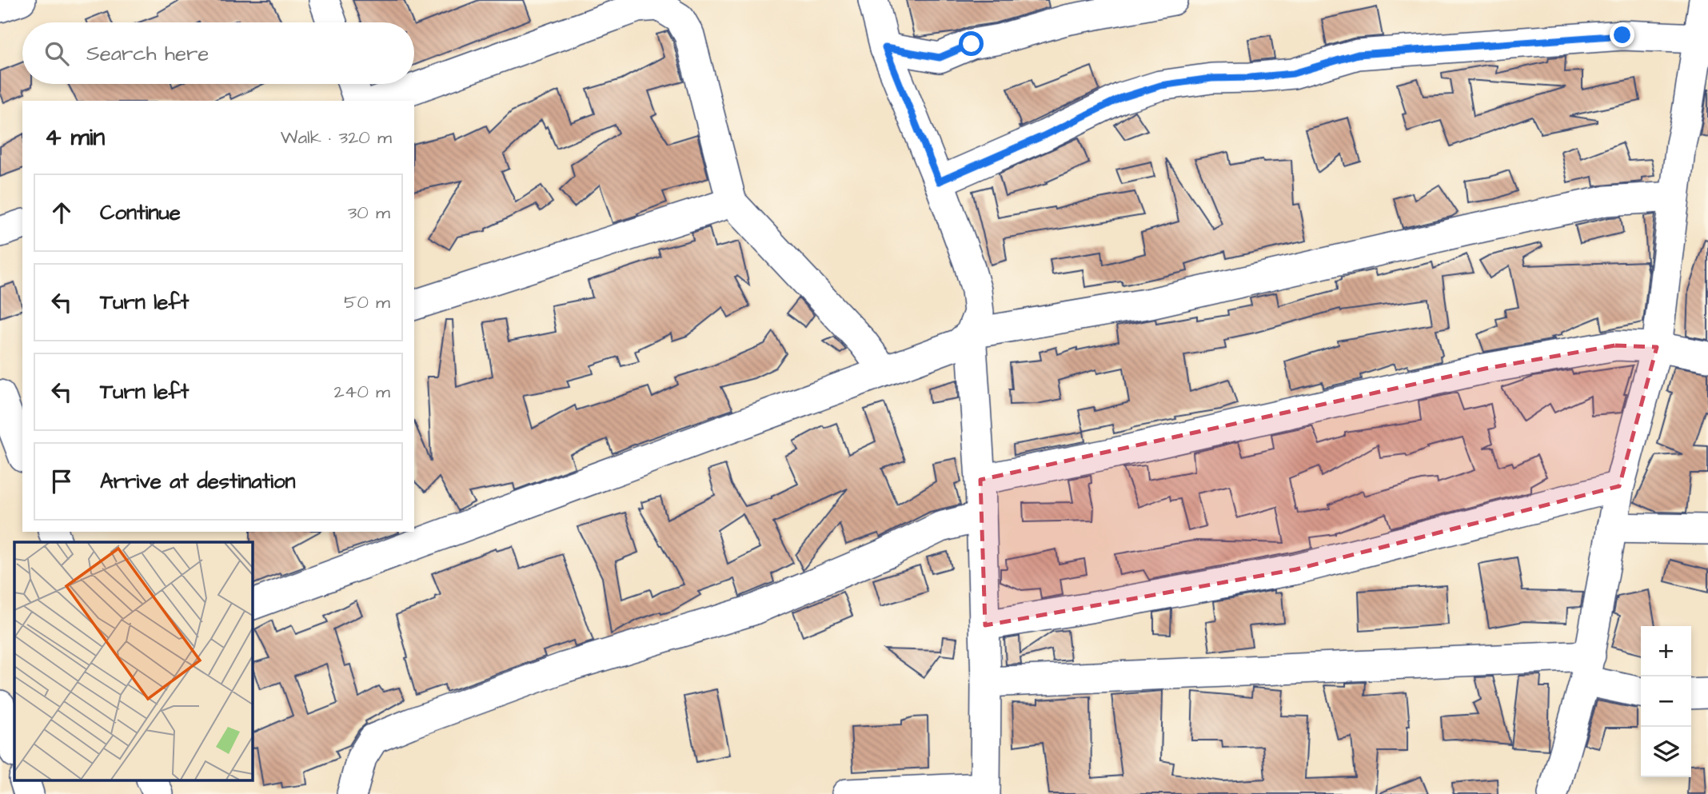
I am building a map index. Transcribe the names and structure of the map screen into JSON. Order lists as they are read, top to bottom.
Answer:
{
  "page": {
    "search": "Search here",
    "heading": ["4 min", "Walk · 320 m"],
    "list": [
      ["Continue", "30 m"],
      ["Turn left", "50 m"],
      ["Turn left", "240 m"],
      "Arrive at destination"
    ],
    "map_buttons": ["+", "−"]
  }
}
